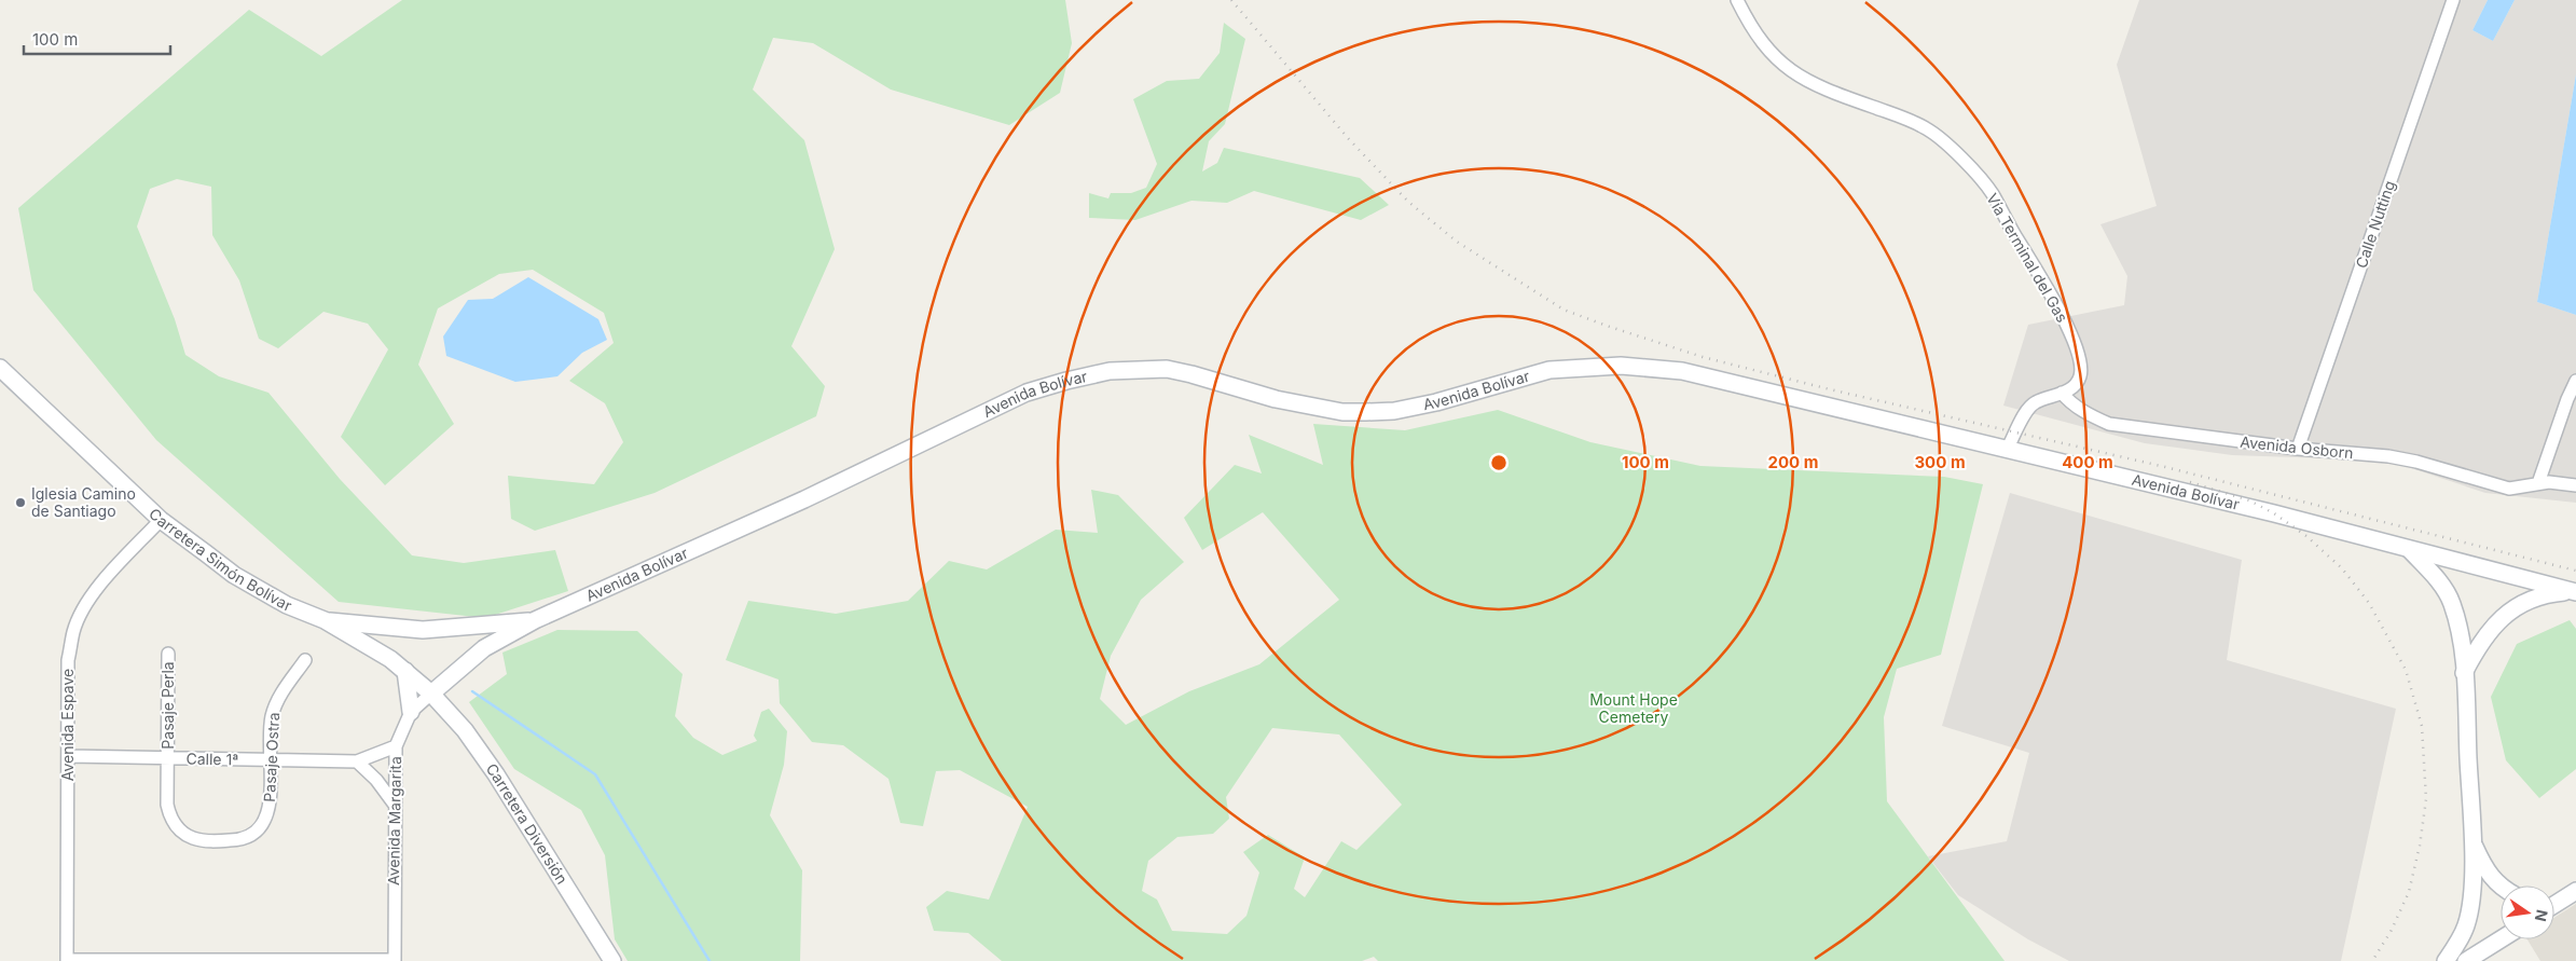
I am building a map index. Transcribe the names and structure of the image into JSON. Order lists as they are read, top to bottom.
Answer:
{
  "streets": {
    "main road": ["Avenida Bolívar", "Carretera Simón Bolívar", "Carretera Diversión"],
    "street": [
      "Calle Nutting",
      "Vía Terminal del Gas",
      "Avenida Osborn",
      "Pasaje Perla",
      "Avenida Espave",
      "Pasaje Ostra",
      "Calle 1ª",
      "Avenida Margarita"
    ]
  },
  "crossings": [
    ["Calle Nutting", "Avenida Osborn"],
    ["Vía Terminal del Gas", "Avenida Bolívar"],
    ["Vía Terminal del Gas", "Avenida Osborn"],
    ["Avenida Bolívar", "Carretera Simón Bolívar"],
    ["Avenida Bolívar", "Avenida Margarita"],
    ["Avenida Bolívar", "Carretera Diversión"],
    ["Carretera Simón Bolívar", "Avenida Espave"],
    ["Carretera Simón Bolívar", "Avenida Margarita"],
    ["Carretera Simón Bolívar", "Carretera Diversión"],
    ["Pasaje Perla", "Pasaje Ostra"],
    ["Pasaje Perla", "Calle 1ª"],
    ["Avenida Espave", "Calle 1ª"],
    ["Pasaje Ostra", "Calle 1ª"],
    ["Avenida Margarita", "Carretera Diversión"]
  ],
  "parks": ["Mount Hope Cemetery"],
  "places": ["Iglesia Camino de Santiago"],
  "scale_bar": "100 m",
  "north": "right",
  "rings": [
    "100 m",
    "200 m",
    "300 m",
    "400 m"
  ]
}
